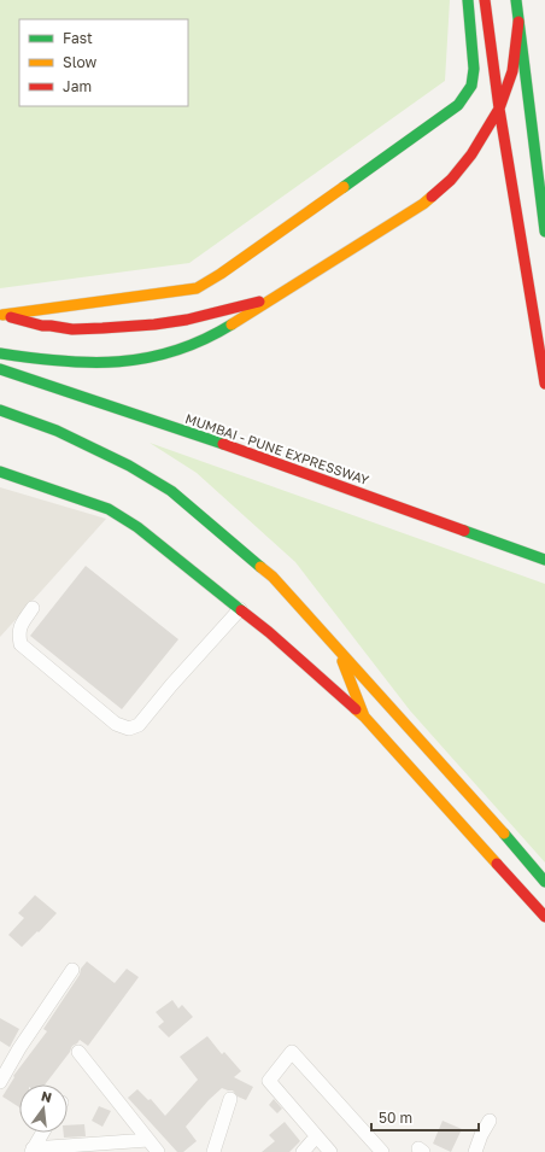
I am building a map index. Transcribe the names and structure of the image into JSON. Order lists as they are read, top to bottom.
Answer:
{
  "streets": {
    "main road": ["MUMBAI - PUNE EXPRESSWAY"]
  },
  "legend": ["Fast", "Slow", "Jam"],
  "scale_bar": "50 m",
  "north": "top"
}
